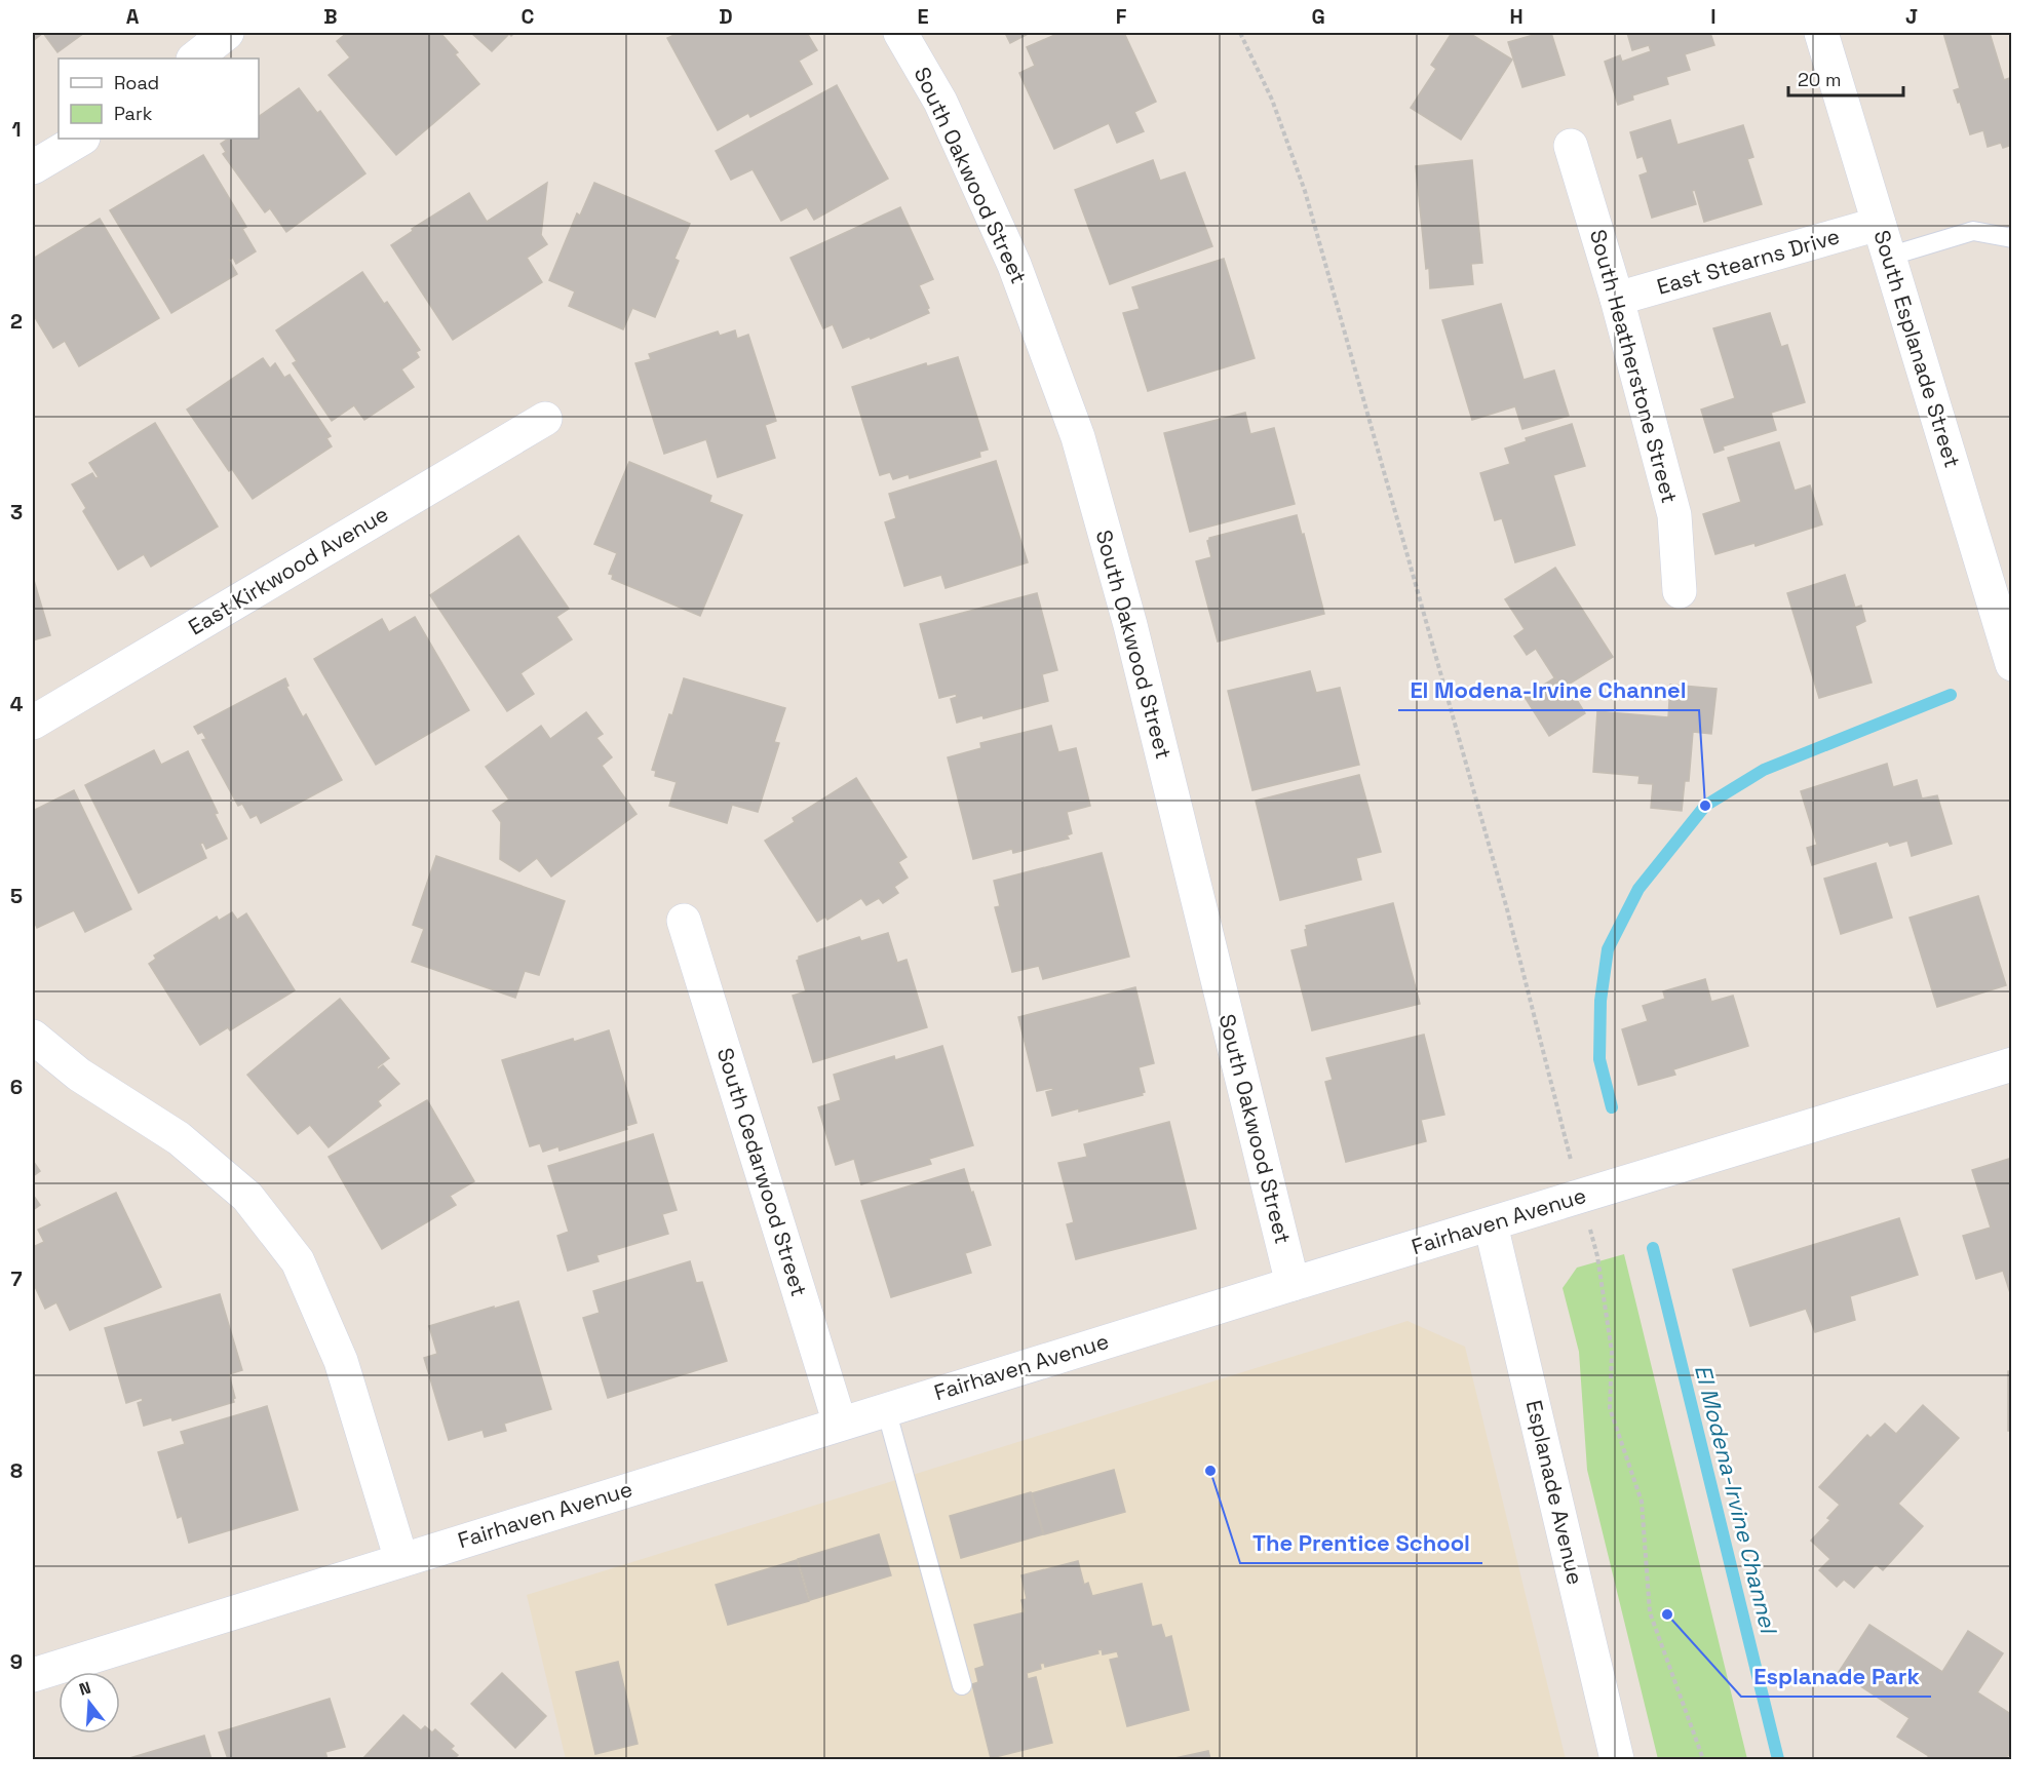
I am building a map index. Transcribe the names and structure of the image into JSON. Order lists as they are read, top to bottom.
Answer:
{
  "streets": {
    "street": [
      "South Oakwood Street",
      "East Stearns Drive",
      "South Esplanade Street",
      "South Heatherstone Street",
      "East Kirkwood Avenue",
      "South Cedarwood Street",
      "Fairhaven Avenue",
      "Esplanade Avenue"
    ]
  },
  "crossings": [
    ["South Oakwood Street", "Fairhaven Avenue"],
    ["East Stearns Drive", "South Esplanade Street"],
    ["East Stearns Drive", "South Heatherstone Street"],
    ["South Cedarwood Street", "Fairhaven Avenue"],
    ["Fairhaven Avenue", "Esplanade Avenue"]
  ],
  "water": ["El Modena-Irvine Channel"],
  "places": ["El Modena-Irvine Channel", "The Prentice School", "Esplanade Park"],
  "legend": ["Road", "Park"],
  "scale_bar": "20 m",
  "north": "top",
  "grid": {
    "columns": [
      "A",
      "B",
      "C",
      "D",
      "E",
      "F",
      "G",
      "H",
      "I",
      "J"
    ],
    "rows": [
      "1",
      "2",
      "3",
      "4",
      "5",
      "6",
      "7",
      "8",
      "9"
    ]
  }
}
